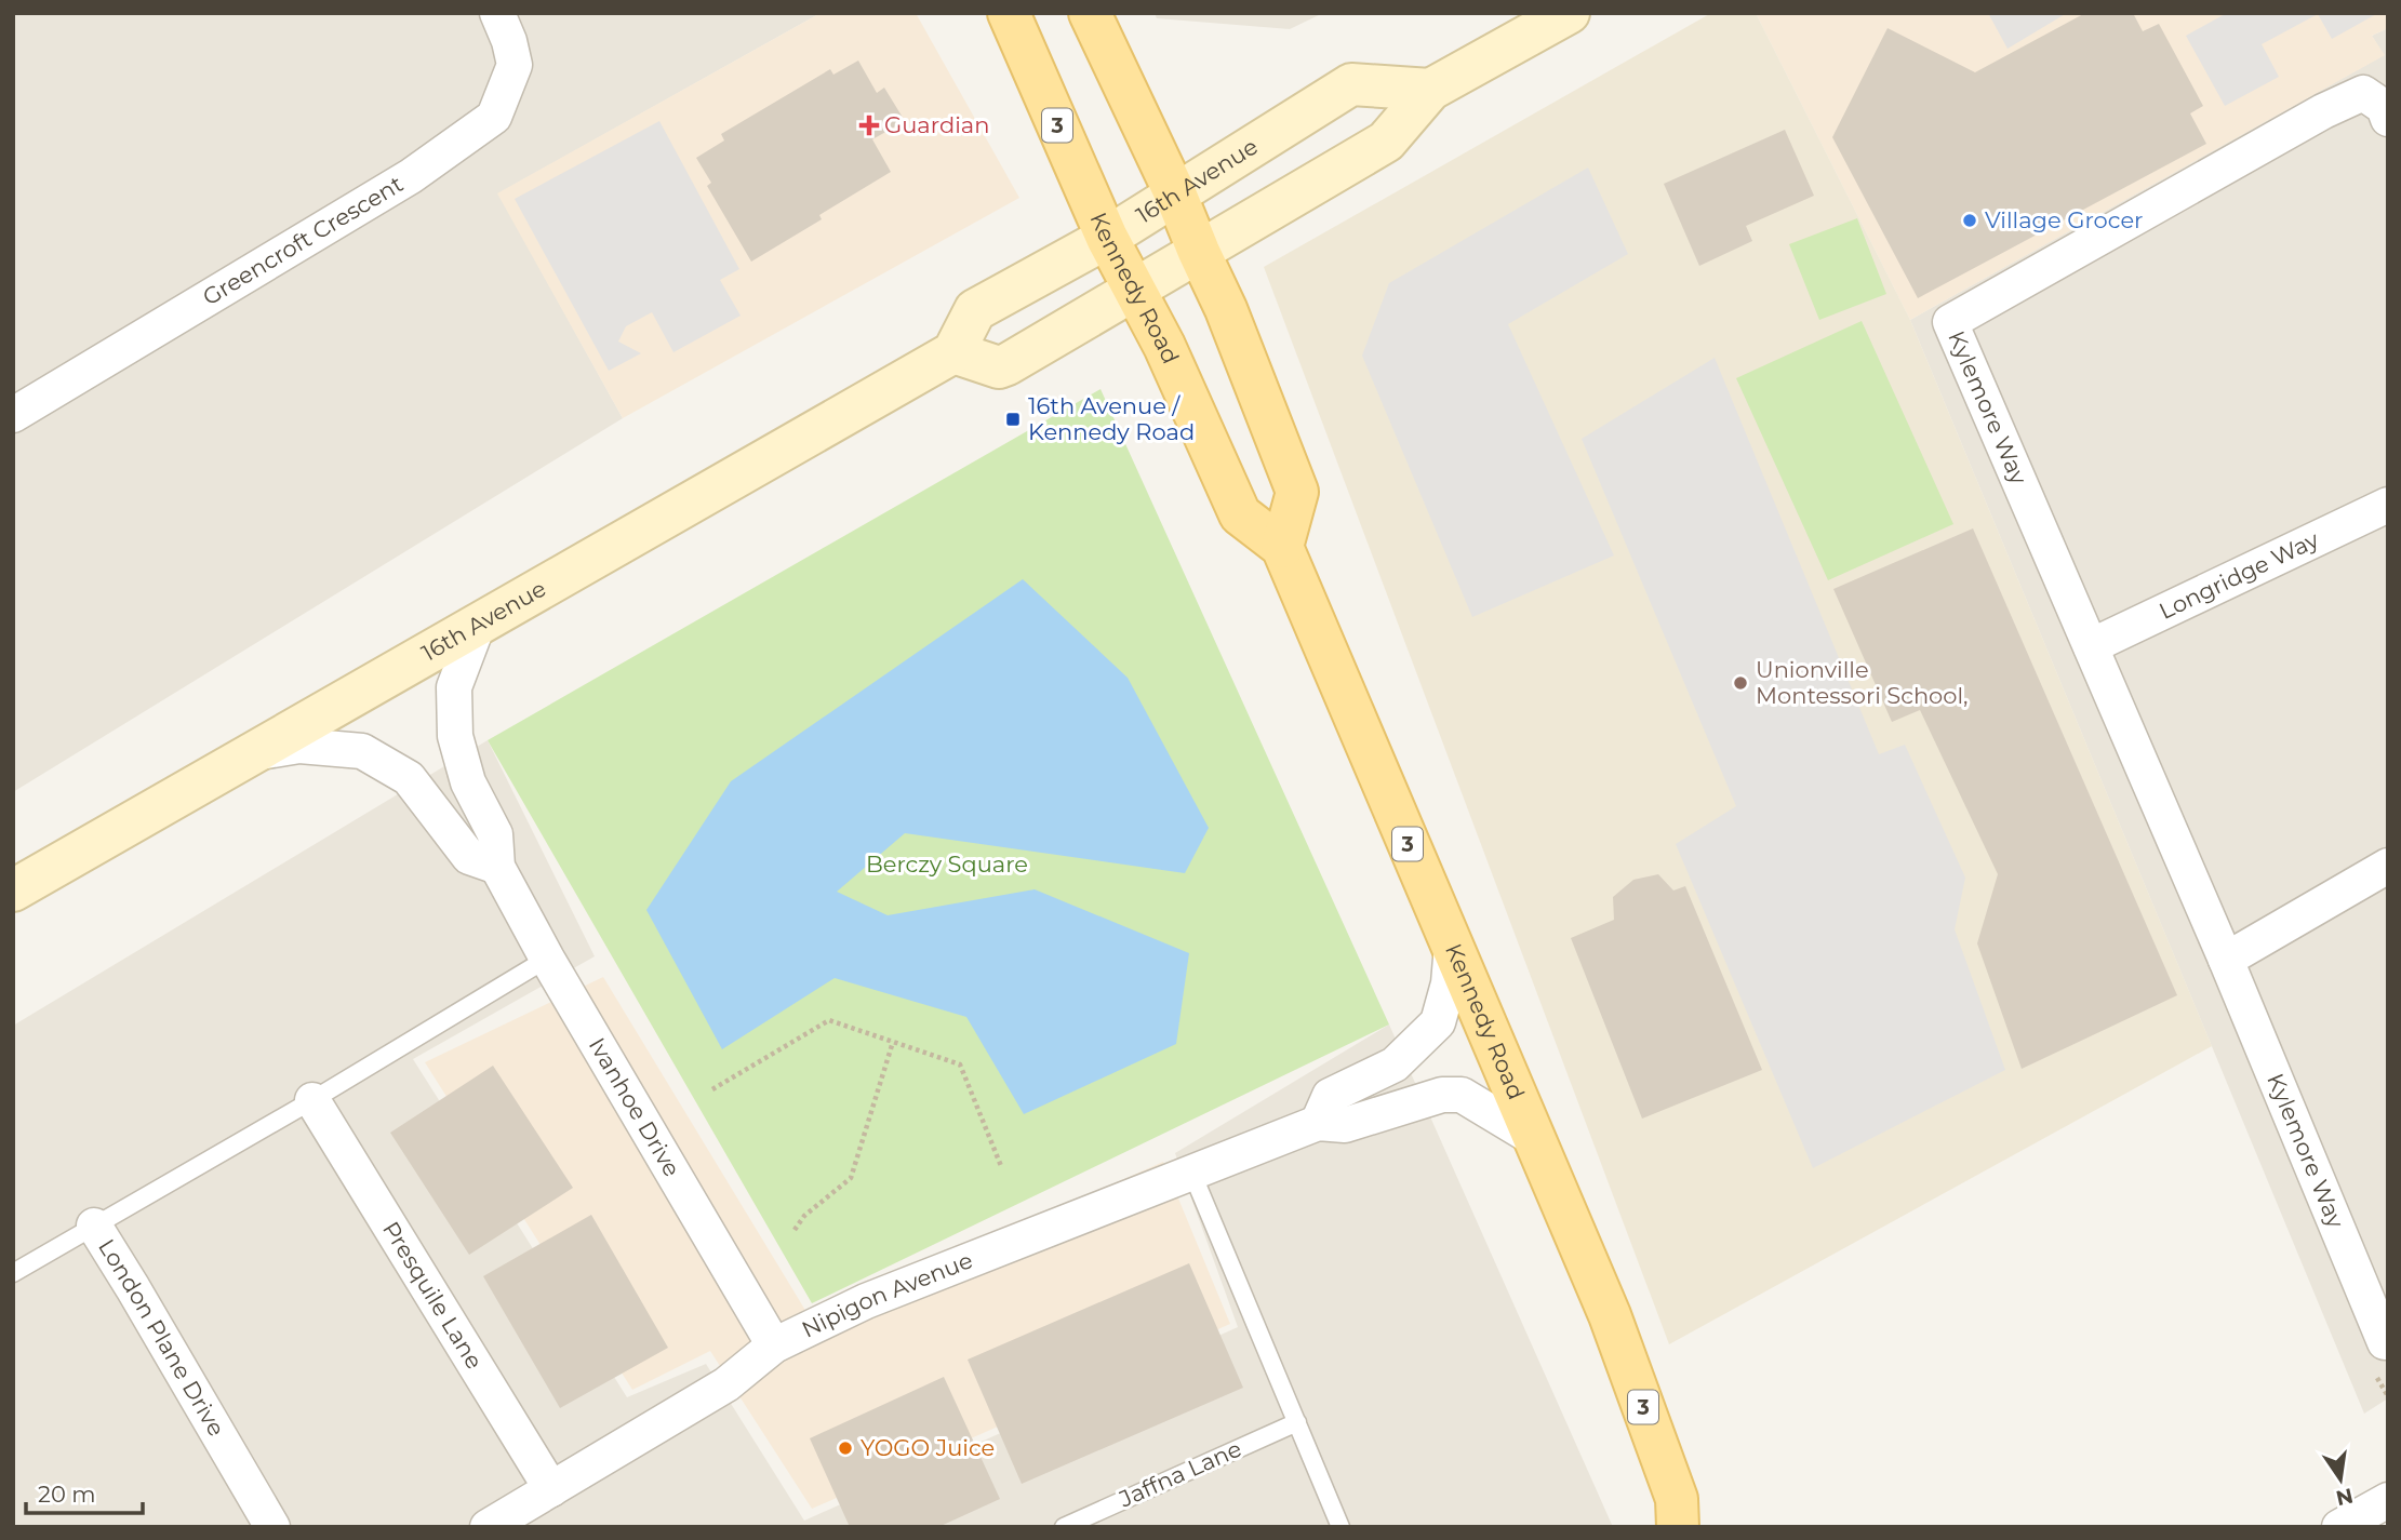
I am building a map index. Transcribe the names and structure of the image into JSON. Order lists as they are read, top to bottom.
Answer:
{
  "streets": {
    "main road": ["3", "16th Avenue", "Kennedy Road"],
    "street": [
      "Greencroft Crescent",
      "Kylemore Way",
      "Longridge Way",
      "Ivanhoe Drive",
      "Presquile Lane",
      "Nipigon Avenue",
      "London Plane Drive"
    ],
    "lane": ["Jaffna Lane"]
  },
  "crossings": [
    ["16th Avenue", "Kennedy Road"],
    ["16th Avenue", "Ivanhoe Drive"],
    ["Kennedy Road", "Nipigon Avenue"],
    ["Kylemore Way", "Longridge Way"],
    ["Ivanhoe Drive", "Nipigon Avenue"],
    ["Presquile Lane", "Nipigon Avenue"]
  ],
  "parks": ["Berczy Square"],
  "places": {
    "health": ["Guardian"],
    "other": ["Village Grocer", "Unionville Montessori School,", "YOGO Juice"],
    "transit": ["16th Avenue / Kennedy Road"]
  },
  "scale_bar": "20 m",
  "north": "bottom"
}
